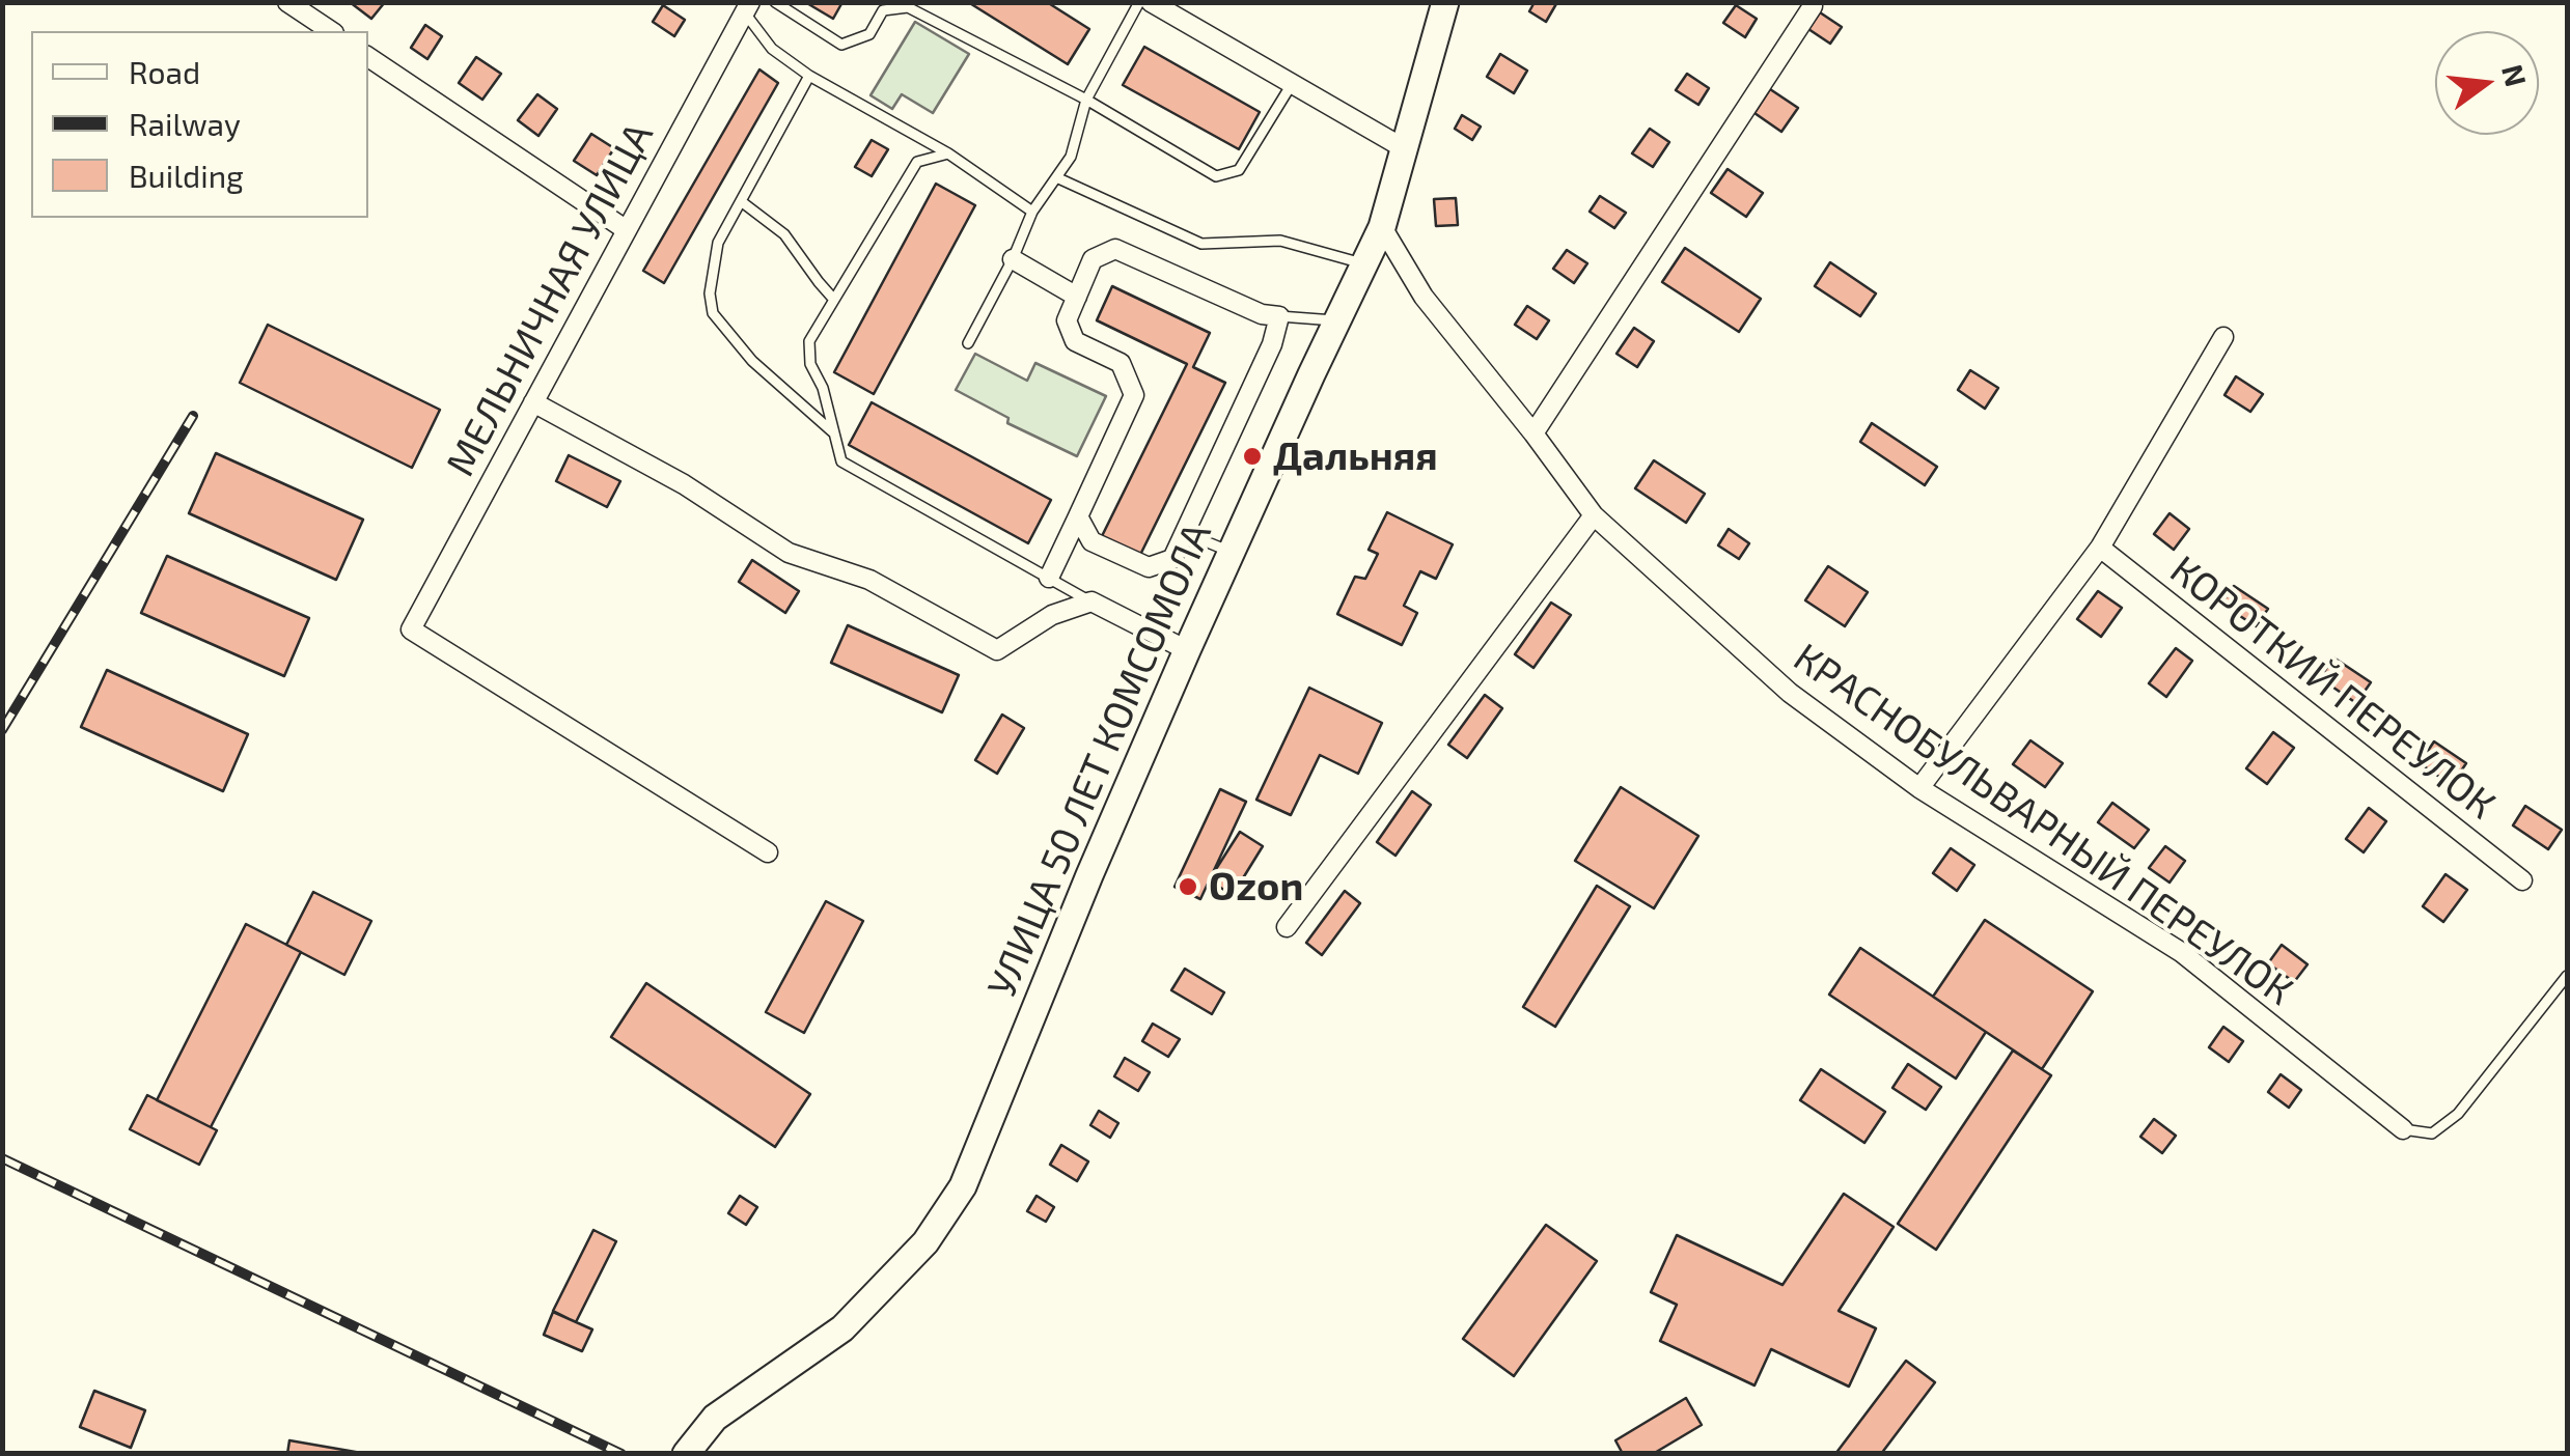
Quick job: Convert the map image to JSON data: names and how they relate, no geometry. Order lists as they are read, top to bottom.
{
  "streets": {
    "street": [
      "МЕЛЬНИЧНАЯ УЛИЦА",
      "КОРОТКИЙ ПЕРЕУЛОК",
      "УЛИЦА 50 ЛЕТ КОМСОМОЛА",
      "КРАСНОБУЛЬВАРНЫЙ ПЕРЕУЛОК"
    ]
  },
  "crossings": [
    ["УЛИЦА 50 ЛЕТ КОМСОМОЛА", "КРАСНОБУЛЬВАРНЫЙ ПЕРЕУЛОК"]
  ],
  "places": ["Дальняя", "Ozon"],
  "legend": ["Road", "Railway", "Building"],
  "north": "right"
}
